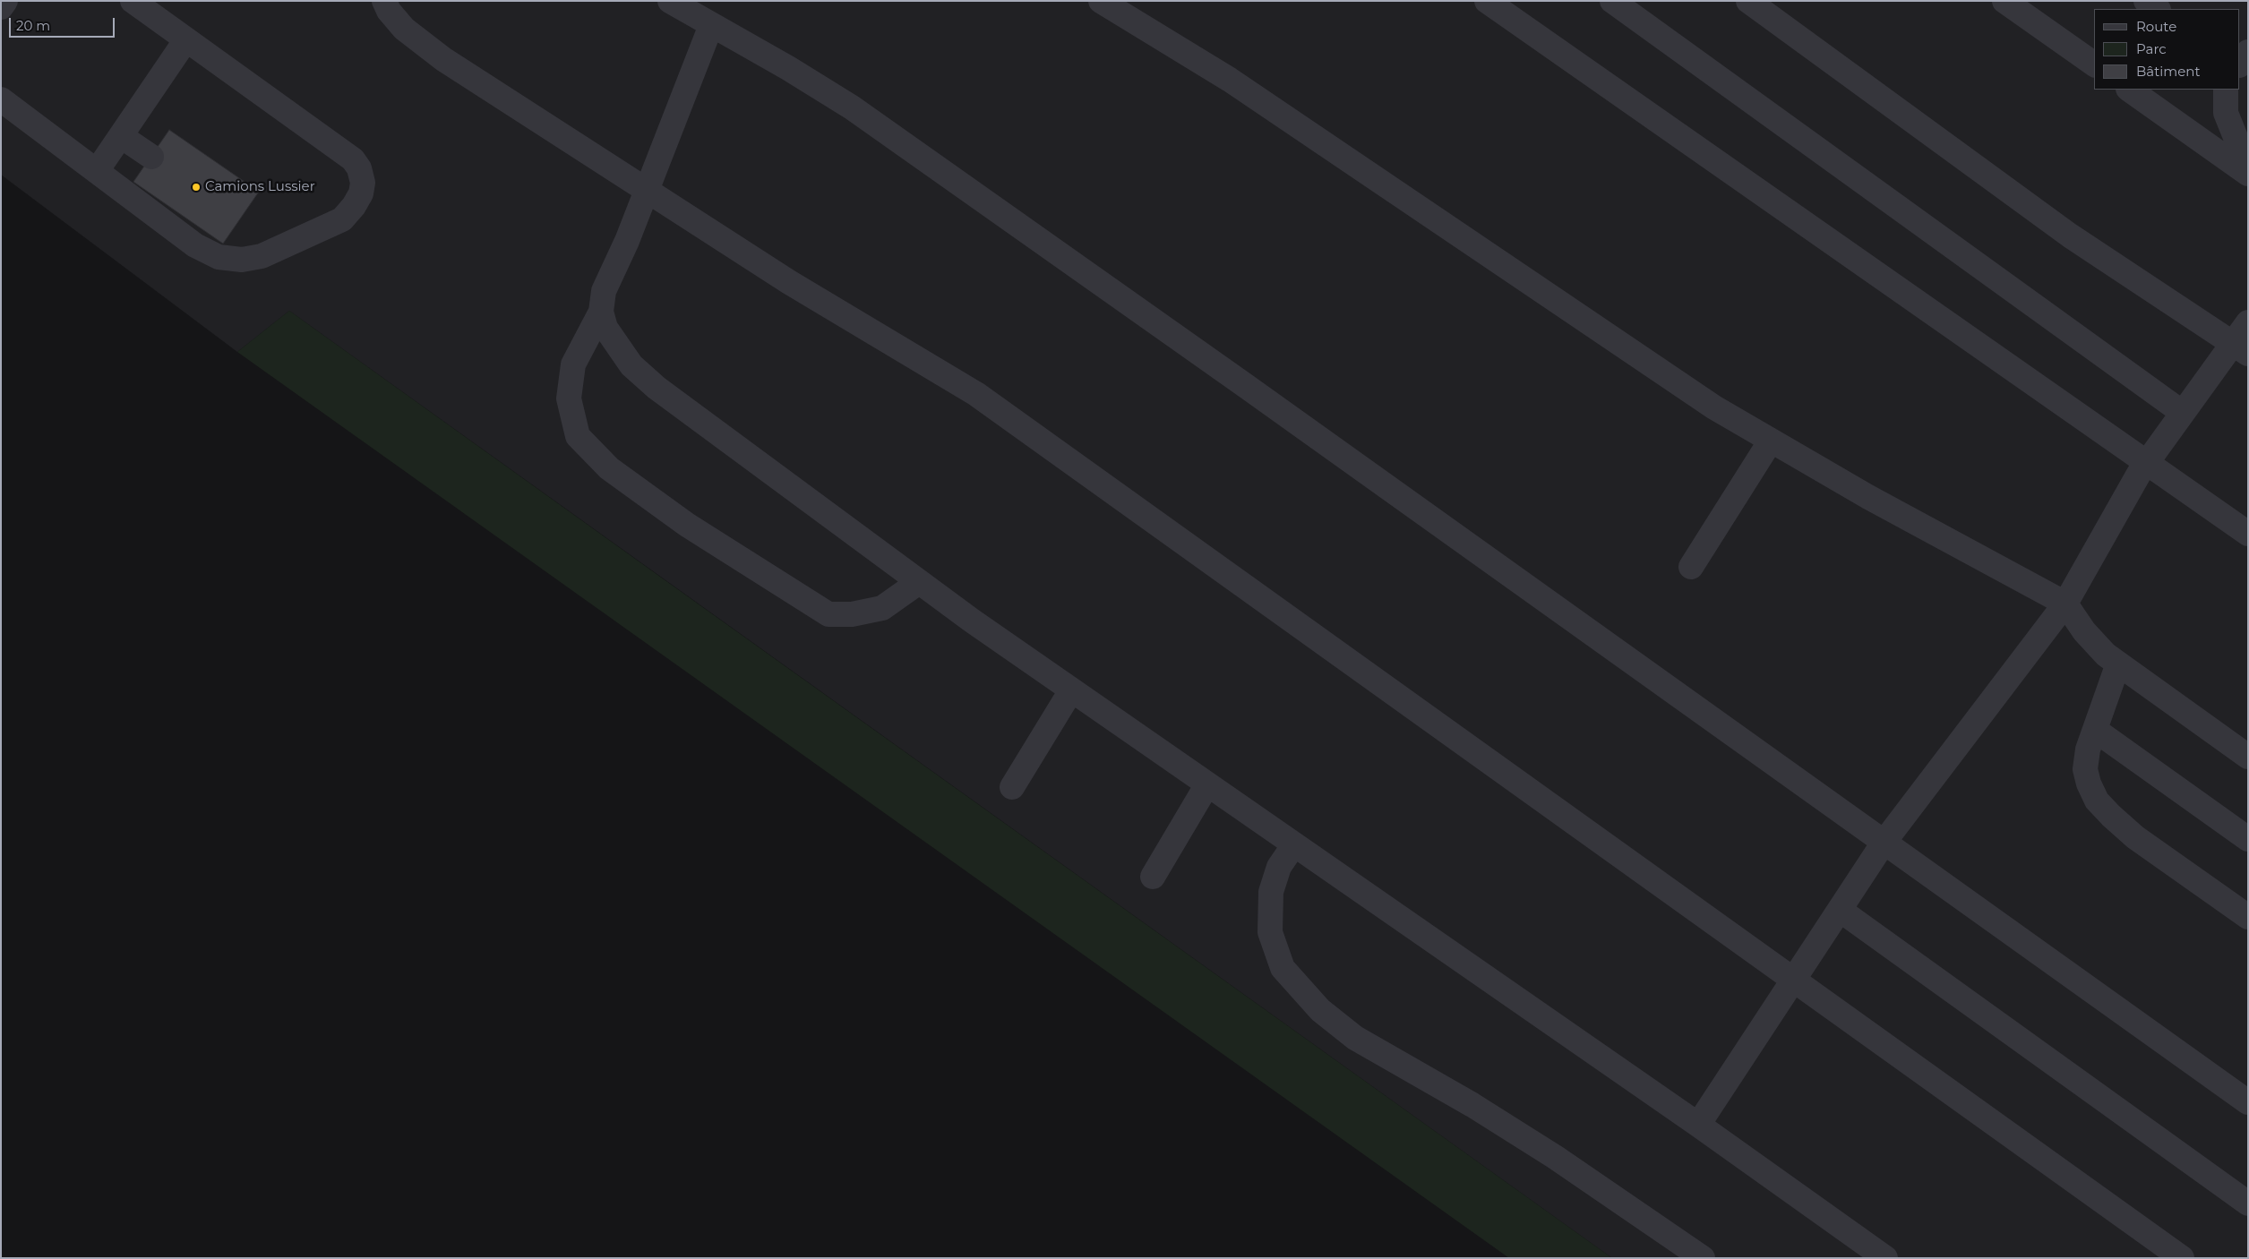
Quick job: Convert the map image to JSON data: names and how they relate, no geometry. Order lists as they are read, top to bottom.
{
  "places": ["Camions Lussier"],
  "legend": ["Route", "Parc", "Bâtiment"],
  "scale_bar": "20 m"
}
